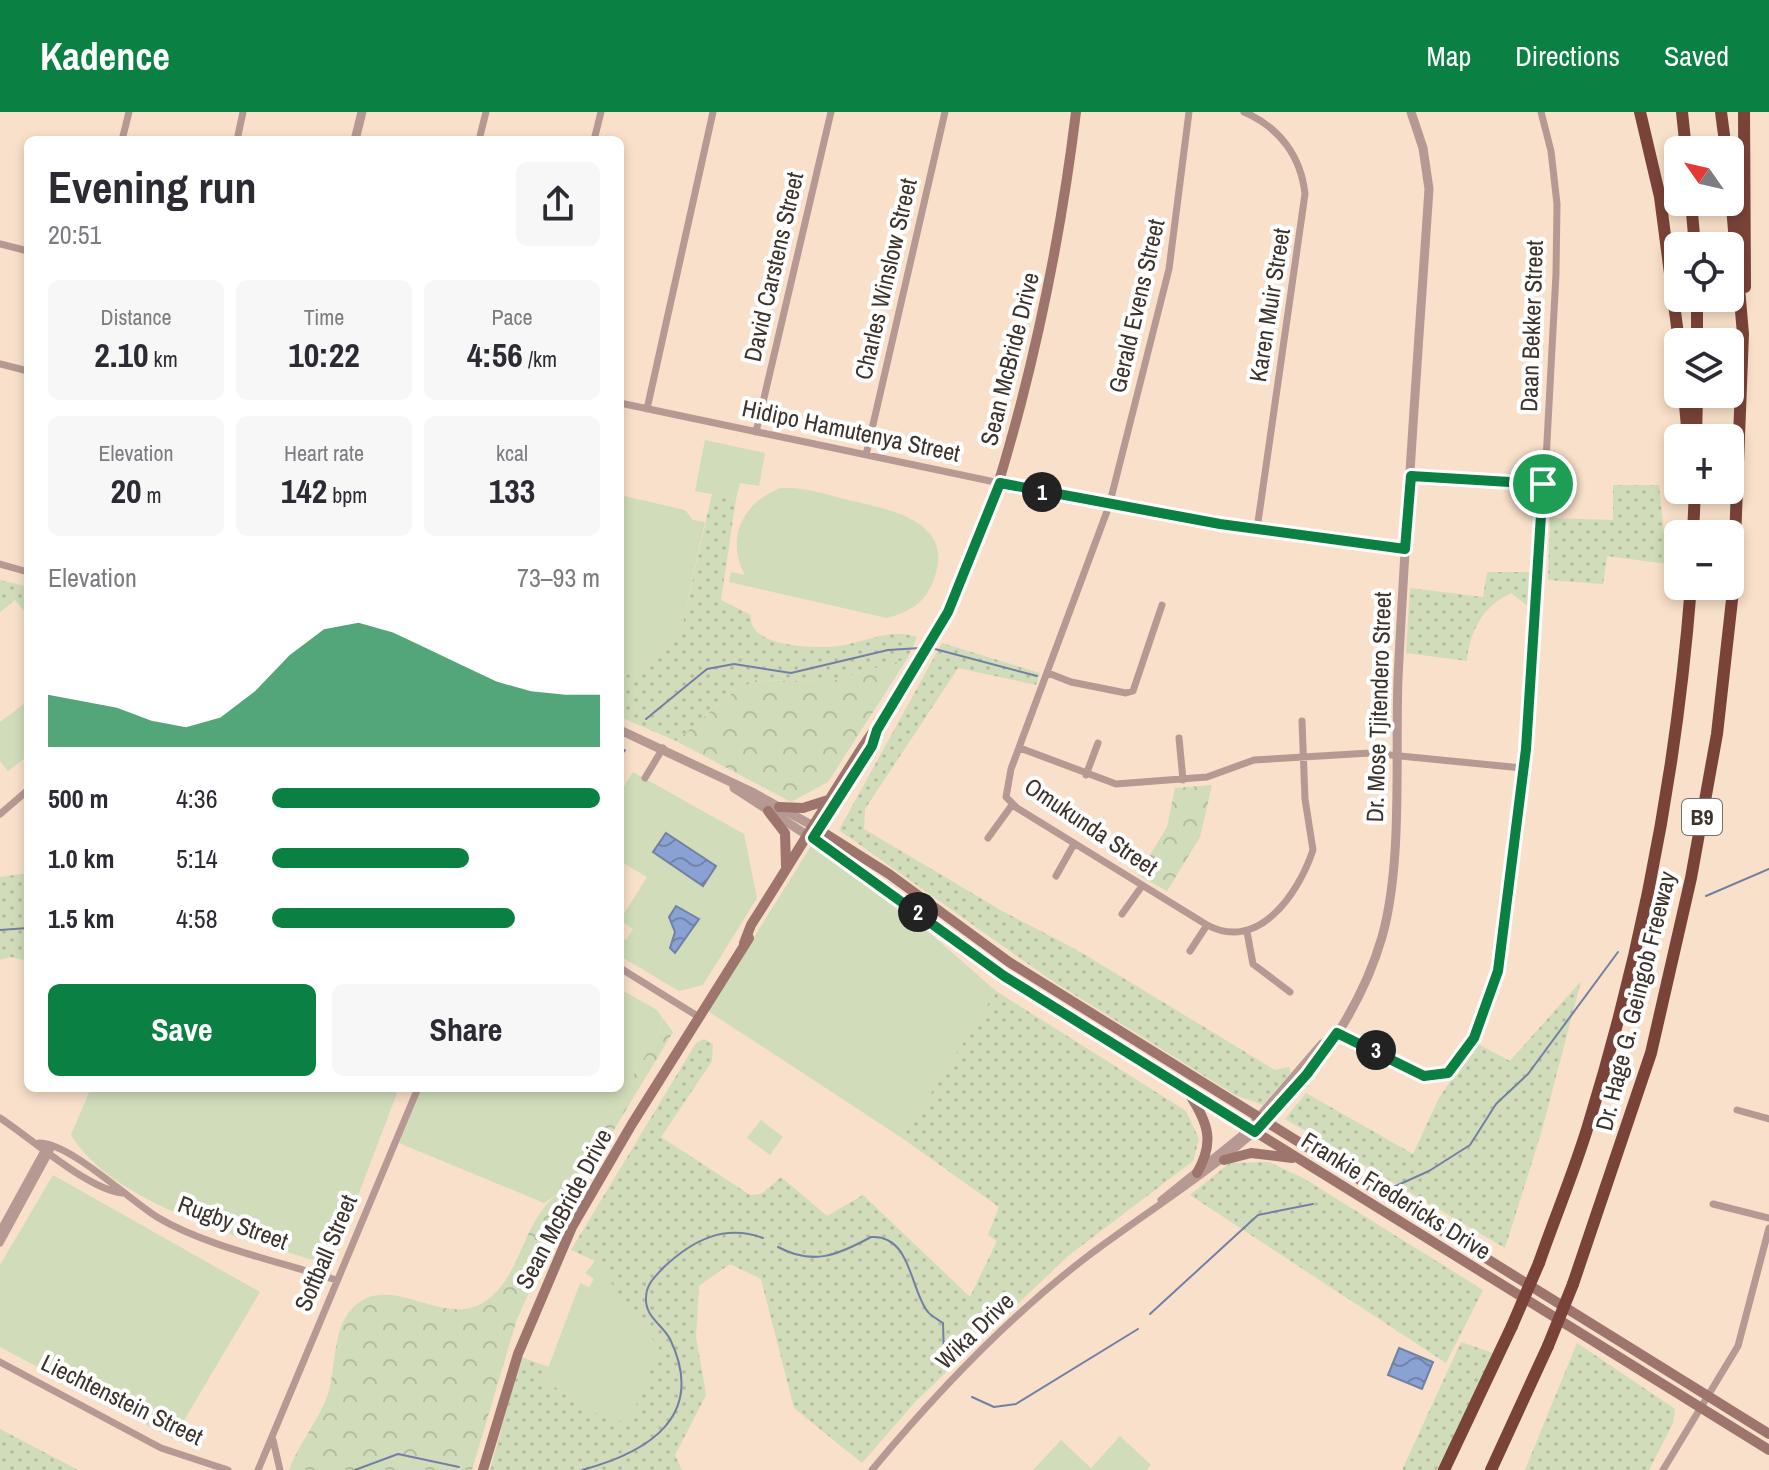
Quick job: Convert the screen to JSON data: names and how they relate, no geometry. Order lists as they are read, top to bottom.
{
  "streets": {
    "highway": ["B9", "Dr. Hage G. Geingob Freeway"],
    "main road": ["Sean McBride Drive", "Frankie Fredericks Drive"],
    "street": [
      "David Carstens Street",
      "Charles Winslow Street",
      "Karen Muir Street",
      "Gerald Evens Street",
      "Daan Bekker Street",
      "Hidipo Hamutenya Street",
      "Dr. Mose Tjitendero Street",
      "Omukunda Street",
      "Rugby Street",
      "Softball Street",
      "Wika Drive",
      "Liechtenstein Street"
    ]
  },
  "crossings": [
    ["David Carstens Street", "Hidipo Hamutenya Street"],
    ["Charles Winslow Street", "Hidipo Hamutenya Street"],
    ["Karen Muir Street", "Hidipo Hamutenya Street"],
    ["Gerald Evens Street", "Hidipo Hamutenya Street"],
    ["Gerald Evens Street", "Omukunda Street"],
    ["Daan Bekker Street", "Dr. Mose Tjitendero Street"],
    ["Sean McBride Drive", "Hidipo Hamutenya Street"],
    ["Sean McBride Drive", "Frankie Fredericks Drive"],
    ["Hidipo Hamutenya Street", "Dr. Mose Tjitendero Street"],
    ["Hidipo Hamutenya Street", "Omukunda Street"],
    ["Dr. Mose Tjitendero Street", "Frankie Fredericks Drive"],
    ["Dr. Mose Tjitendero Street", "Wika Drive"],
    ["Frankie Fredericks Drive", "Wika Drive"],
    ["Rugby Street", "Softball Street"]
  ],
  "north": "top left",
  "page": {
    "header": "Kadence",
    "nav": ["Map", "Directions", "Saved"],
    "map_buttons": ["+", "−"],
    "heading": ["Evening run", "20:51"],
    "stats": [
      ["Distance", "2.10 km"],
      ["Time", "10:22"],
      ["Pace", "4:56 /km"],
      ["Elevation", "20 m"],
      ["Heart rate", "142 bpm"],
      ["kcal", "133"]
    ],
    "pins": ["1", "2", "3"],
    "chart": ["Elevation", "73–93 m"],
    "list": [
      {
        "name": "500 m",
        "note": "4:36"
      },
      {
        "name": "1.0 km",
        "note": "5:14"
      },
      {
        "name": "1.5 km",
        "note": "4:58"
      }
    ],
    "buttons": ["Save", "Share"]
  }
}
